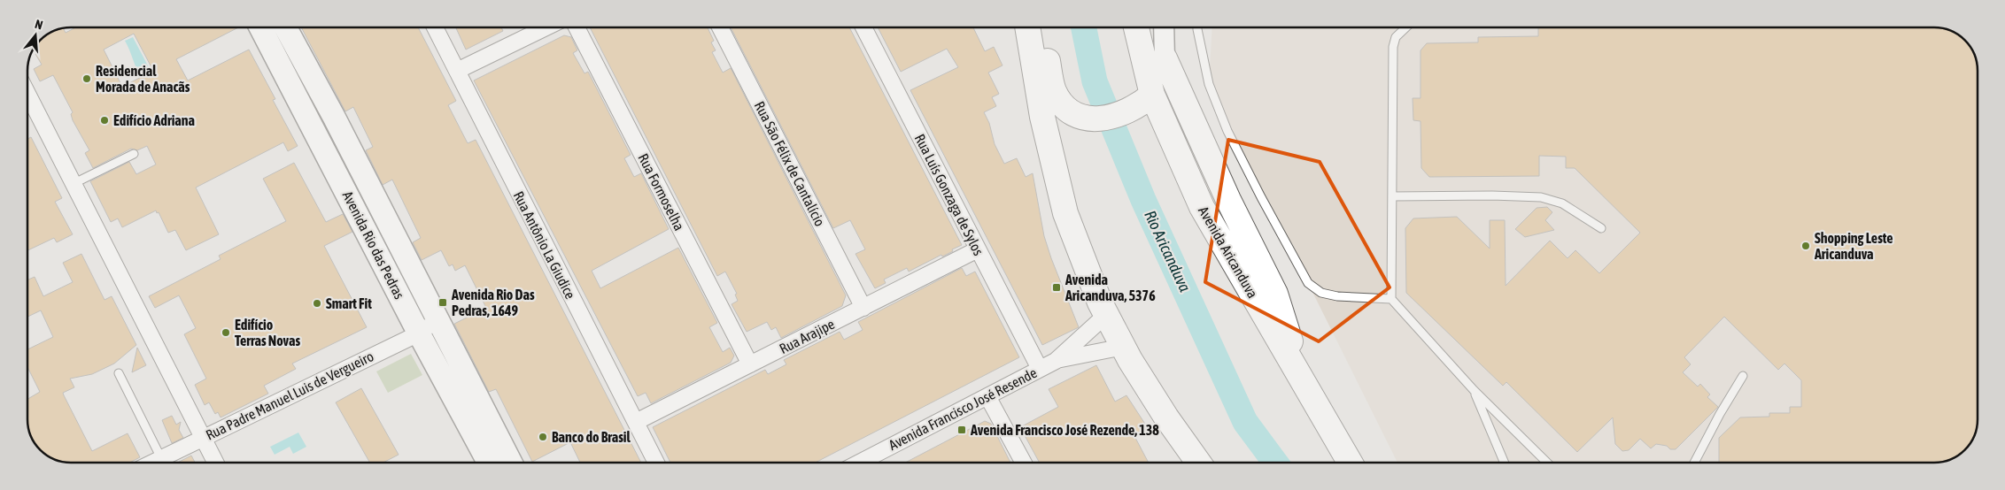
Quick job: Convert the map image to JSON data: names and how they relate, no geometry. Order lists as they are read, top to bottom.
{
  "streets": {
    "highway": ["Avenida Aricanduva"],
    "main road": ["Avenida Rio das Pedras"],
    "street": [
      "Rua São Félix de Cantalício",
      "Rua Formoselha",
      "Rua Luís Gonzaga de Sylos",
      "Rua Antônio La Giudice",
      "Rua Arajipe",
      "Rua Padre Manuel Luis de Vergueiro",
      "Avenida Francisco José Resende"
    ]
  },
  "crossings": [
    ["Rua São Félix de Cantalício", "Rua Arajipe"],
    ["Rua Formoselha", "Rua Arajipe"],
    ["Rua Luís Gonzaga de Sylos", "Rua Arajipe"],
    ["Rua Luís Gonzaga de Sylos", "Avenida Francisco José Resende"],
    ["Avenida Rio das Pedras", "Rua Padre Manuel Luis de Vergueiro"],
    ["Rua Antônio La Giudice", "Rua Arajipe"]
  ],
  "water": ["Rio Aricanduva"],
  "places": {
    "other": [
      "Residencial Morada de Anacãs",
      "Edifício Adriana",
      "Shopping Leste Aricanduva",
      "Smart Fit",
      "Edifício Terras Novas",
      "Banco do Brasil"
    ],
    "transit": ["Avenida Aricanduva, 5376", "Avenida Rio Das Pedras, 1649", "Avenida Francisco José Rezende, 138"]
  },
  "north": "top"
}
